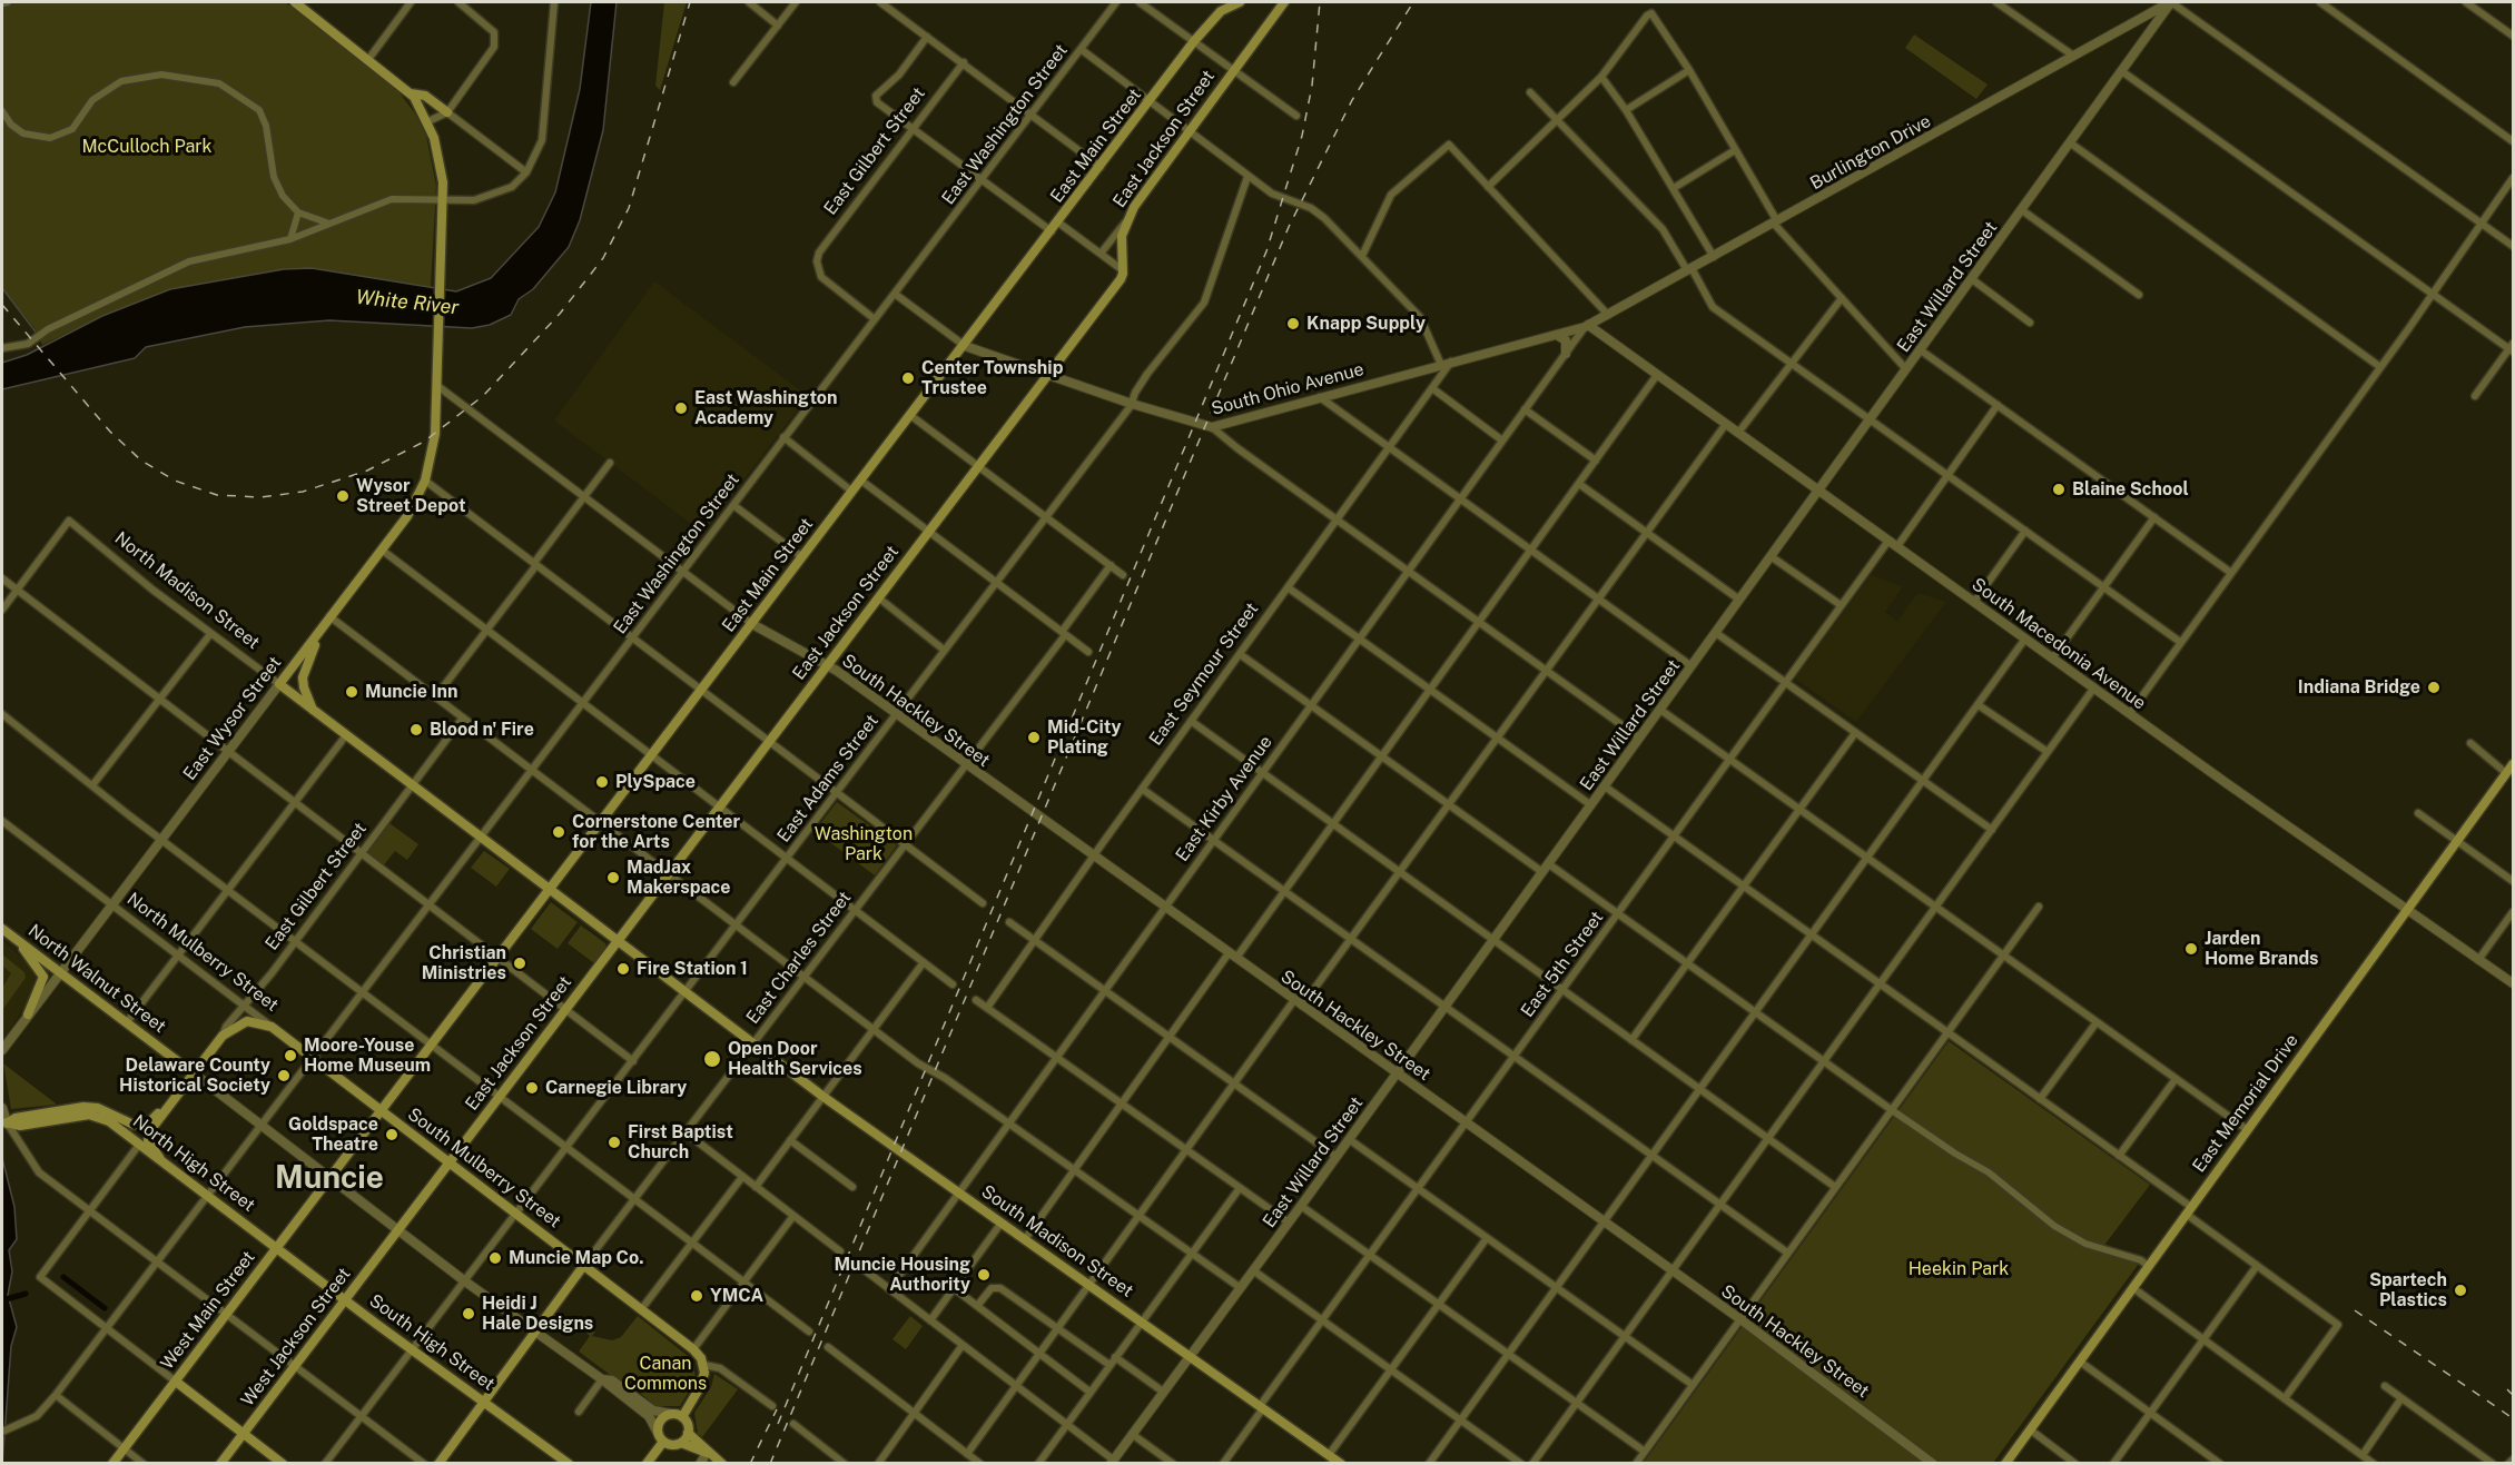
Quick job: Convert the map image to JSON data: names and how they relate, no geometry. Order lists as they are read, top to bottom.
{
  "streets": {
    "main road": [
      "East Jackson Street",
      "East Main Street",
      "East Gilbert Street",
      "North Madison Street",
      "East Wysor Street",
      "North Mulberry Street",
      "East Charles Street",
      "North Walnut Street",
      "East Memorial Drive",
      "North High Street",
      "South Mulberry Street",
      "South Madison Street",
      "West Main Street",
      "West Jackson Street",
      "South High Street"
    ],
    "street": [
      "East Washington Street",
      "Burlington Drive",
      "East Willard Street",
      "South Ohio Avenue",
      "South Macedonia Avenue",
      "East Seymour Street",
      "South Hackley Street",
      "East Adams Street",
      "East Kirby Avenue",
      "East 5th Street"
    ]
  },
  "crossings": [
    ["East Washington Street", "East Gilbert Street"],
    ["East Washington Street", "North Madison Street"],
    ["East Washington Street", "North Mulberry Street"],
    ["East Washington Street", "North Walnut Street"],
    ["East Washington Street", "North High Street"],
    ["East Jackson Street", "South Ohio Avenue"],
    ["East Jackson Street", "South Hackley Street"],
    ["East Jackson Street", "North Walnut Street"],
    ["East Jackson Street", "South Mulberry Street"],
    ["East Jackson Street", "South Madison Street"],
    ["East Jackson Street", "West Jackson Street"],
    ["East Main Street", "South Ohio Avenue"],
    ["East Main Street", "North Madison Street"],
    ["East Main Street", "South Hackley Street"],
    ["East Main Street", "North Mulberry Street"],
    ["East Main Street", "North Walnut Street"],
    ["East Main Street", "South Mulberry Street"],
    ["East Main Street", "South Madison Street"],
    ["East Main Street", "West Main Street"],
    ["East Gilbert Street", "North Madison Street"],
    ["East Gilbert Street", "North Mulberry Street"],
    ["East Gilbert Street", "North Walnut Street"],
    ["East Gilbert Street", "North High Street"],
    ["Burlington Drive", "East Willard Street"],
    ["Burlington Drive", "South Ohio Avenue"],
    ["Burlington Drive", "South Macedonia Avenue"],
    ["Burlington Drive", "East Kirby Avenue"],
    ["East Willard Street", "South Macedonia Avenue"],
    ["East Willard Street", "South Hackley Street"],
    ["East Willard Street", "South Madison Street"],
    ["South Ohio Avenue", "South Macedonia Avenue"],
    ["South Ohio Avenue", "East Seymour Street"],
    ["South Ohio Avenue", "East Adams Street"],
    ["South Ohio Avenue", "East Kirby Avenue"],
    ["North Madison Street", "East Wysor Street"],
    ["North Madison Street", "South Madison Street"],
    ["South Macedonia Avenue", "East Kirby Avenue"],
    ["South Macedonia Avenue", "East 5th Street"],
    ["South Macedonia Avenue", "East Memorial Drive"],
    ["East Seymour Street", "South Hackley Street"],
    ["South Hackley Street", "East Adams Street"],
    ["South Hackley Street", "East Kirby Avenue"],
    ["South Hackley Street", "East Charles Street"],
    ["South Hackley Street", "East 5th Street"],
    ["East Wysor Street", "North Mulberry Street"],
    ["East Wysor Street", "North Walnut Street"],
    ["East Adams Street", "North Walnut Street"],
    ["East Adams Street", "South Mulberry Street"],
    ["East Adams Street", "South Madison Street"],
    ["East Adams Street", "South High Street"],
    ["East Kirby Avenue", "South Madison Street"],
    ["North Mulberry Street", "South Mulberry Street"],
    ["East Charles Street", "North Walnut Street"],
    ["East Charles Street", "South Mulberry Street"],
    ["East Charles Street", "South Madison Street"],
    ["East Charles Street", "South High Street"],
    ["East 5th Street", "South Madison Street"],
    ["North Walnut Street", "West Main Street"],
    ["North Walnut Street", "West Jackson Street"],
    ["North High Street", "West Main Street"],
    ["North High Street", "South High Street"],
    ["West Main Street", "South High Street"],
    ["West Jackson Street", "South High Street"]
  ],
  "districts": ["Muncie"],
  "water": ["White River"],
  "parks": [
    "McCulloch Park",
    "Washington Park",
    "Heekin Park",
    "Canan Commons"
  ],
  "places": [
    "Knapp Supply",
    "Center Township Trustee",
    "East Washington Academy",
    "Blaine School",
    "Wysor Street Depot",
    "Indiana Bridge",
    "Muncie Inn",
    "Blood n' Fire",
    "Mid-City Plating",
    "PlySpace",
    "Cornerstone Center for the Arts",
    "MadJax Makerspace",
    "Jarden Home Brands",
    "Christian Ministries",
    "Fire Station 1",
    "Moore-Youse Home Museum",
    "Open Door Health Services",
    "Delaware County Historical Society",
    "Carnegie Library",
    "Goldspace Theatre",
    "First Baptist Church",
    "Muncie Map Co.",
    "Muncie Housing Authority",
    "Spartech Plastics",
    "YMCA",
    "Heidi J Hale Designs"
  ]
}
